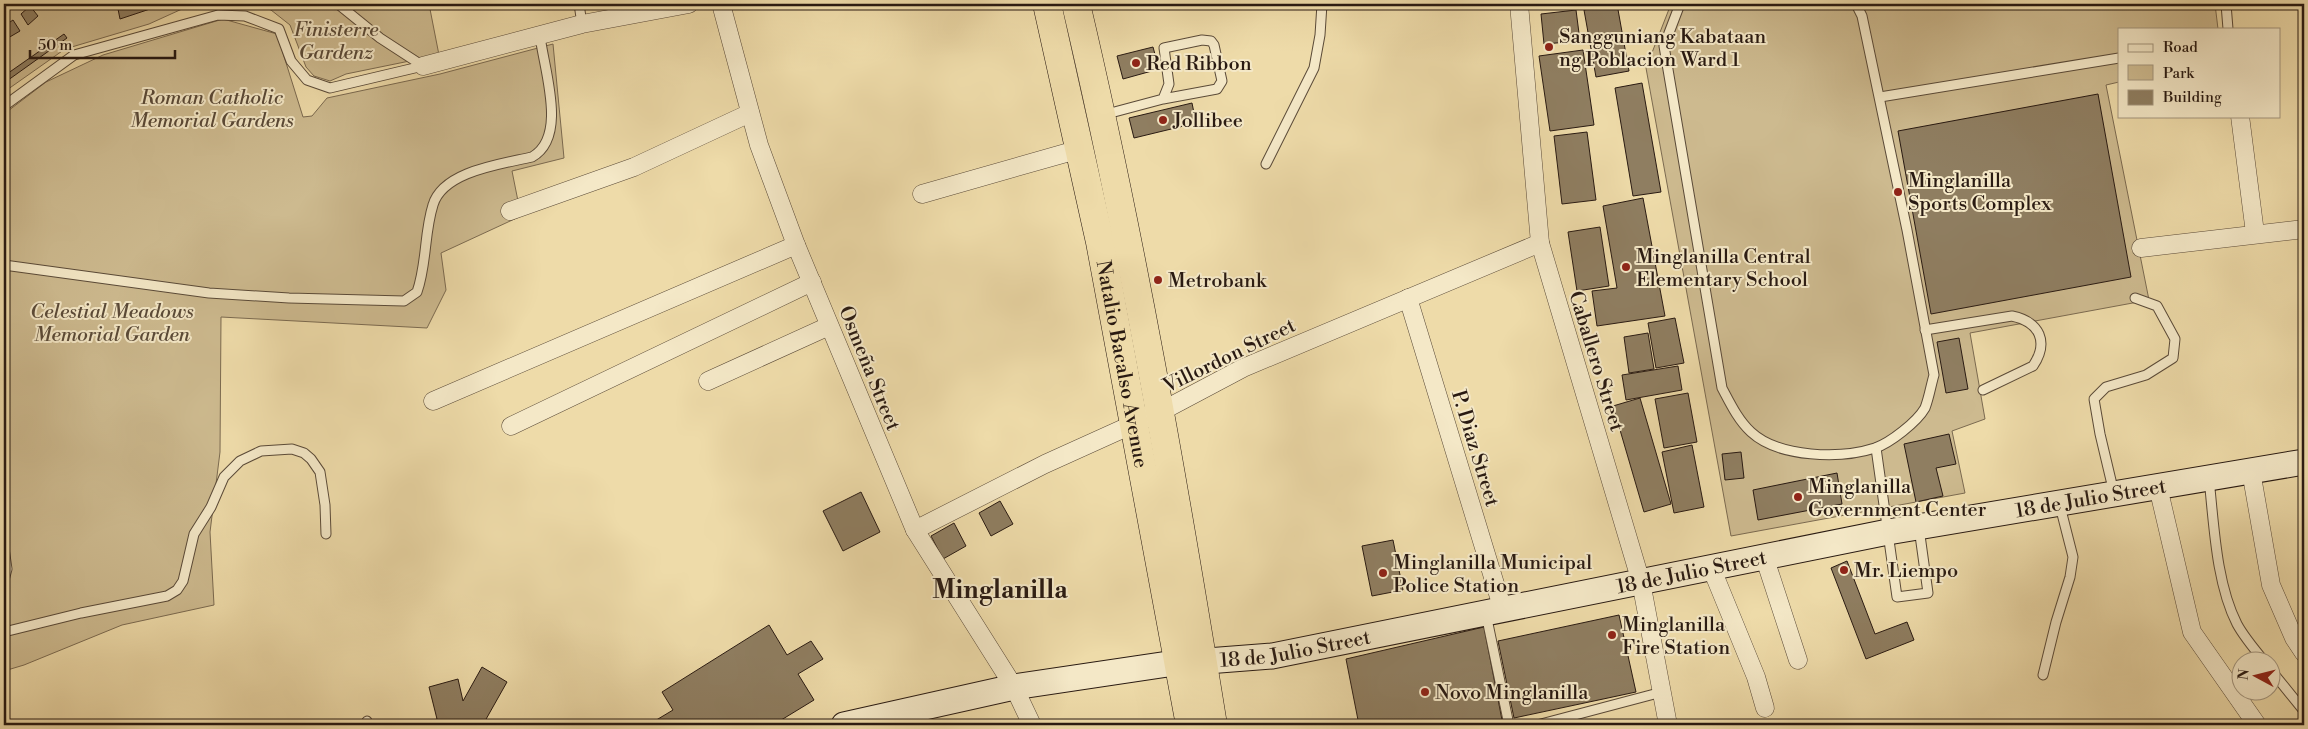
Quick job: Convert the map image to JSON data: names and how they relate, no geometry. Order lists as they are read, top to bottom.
{
  "streets": {
    "highway": ["Natalio Bacalso Avenue"],
    "street": [
      "Villordon Street",
      "Caballero Street",
      "Osmeña Street",
      "P. Diaz Street",
      "18 de Julio Street"
    ]
  },
  "crossings": [
    ["Villordon Street", "Caballero Street"],
    ["Villordon Street", "Natalio Bacalso Avenue"],
    ["Villordon Street", "Osmeña Street"],
    ["Villordon Street", "P. Diaz Street"],
    ["Caballero Street", "18 de Julio Street"],
    ["Natalio Bacalso Avenue", "18 de Julio Street"],
    ["Osmeña Street", "18 de Julio Street"],
    ["P. Diaz Street", "18 de Julio Street"]
  ],
  "districts": ["Minglanilla"],
  "parks": ["Finisterre Gardenz", "Roman Catholic Memorial Gardens", "Celestial Meadows Memorial Garden"],
  "places": [
    "Sangguniang Kabataan ng Poblacion Ward 1",
    "Red Ribbon",
    "Jollibee",
    "Minglanilla Sports Complex",
    "Minglanilla Central Elementary School",
    "Metrobank",
    "Minglanilla Government Center",
    "Mr. Liempo",
    "Minglanilla Municipal Police Station",
    "Minglanilla Fire Station",
    "Novo Minglanilla"
  ],
  "legend": ["Road", "Park", "Building"],
  "scale_bar": "50 m",
  "north": "left"
}
